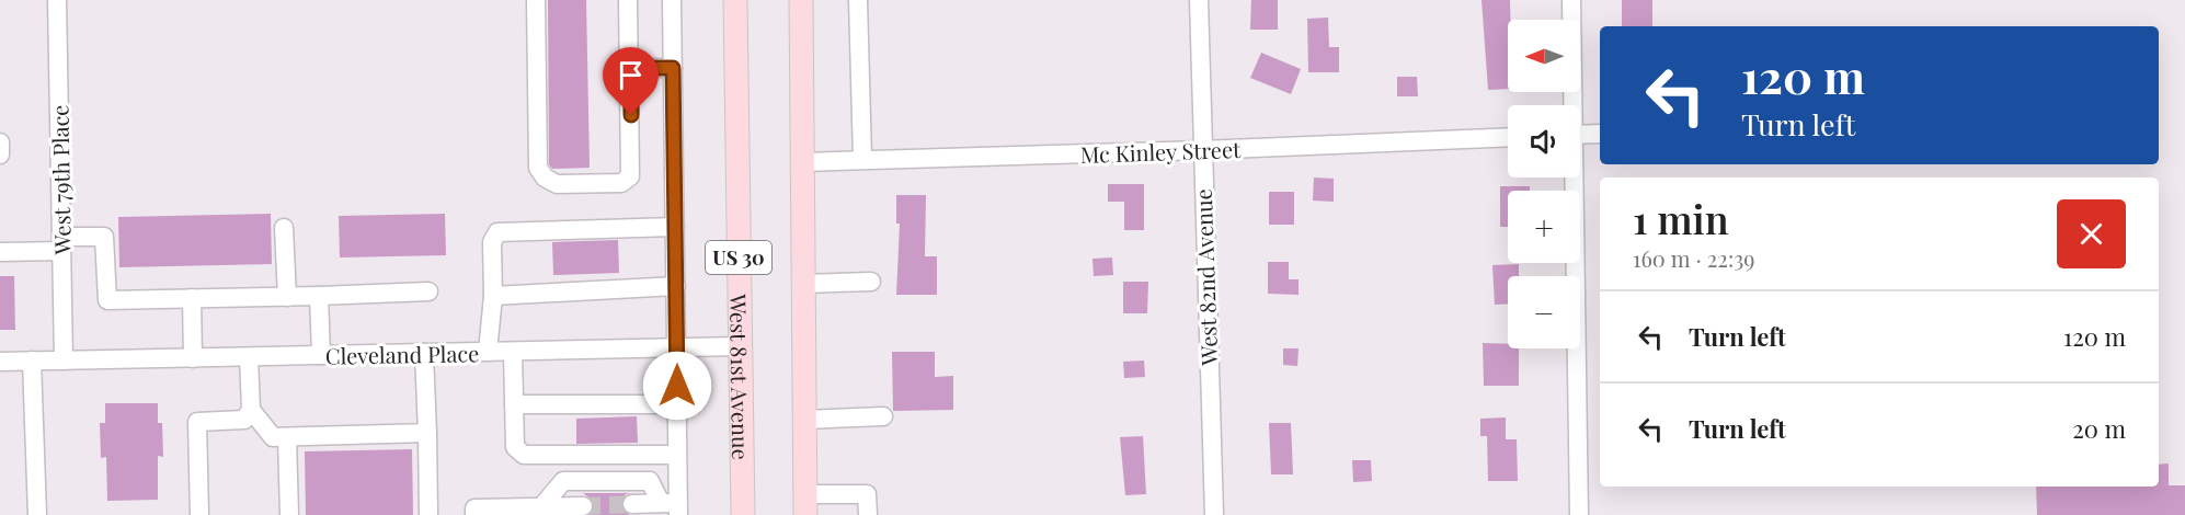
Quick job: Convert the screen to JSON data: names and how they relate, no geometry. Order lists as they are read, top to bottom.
{
  "streets": {
    "main road": ["US 30", "West 81st Avenue"],
    "street": [
      "Mc Kinley Street",
      "West 79th Place",
      "West 82nd Avenue",
      "Cleveland Place"
    ]
  },
  "crossings": [
    ["Mc Kinley Street", "US 30"],
    ["Mc Kinley Street", "West 82nd Avenue"],
    ["West 79th Place", "Cleveland Place"],
    ["Cleveland Place", "West 81st Avenue"]
  ],
  "north": "left",
  "page": {
    "map_buttons": ["+", "−"],
    "turn": ["120 m", "Turn left"],
    "heading": ["1 min", "160 m · 22:39"],
    "list": [
      {
        "name": "Turn left",
        "value": "120 m"
      },
      {
        "name": "Turn left",
        "value": "20 m"
      }
    ]
  }
}
